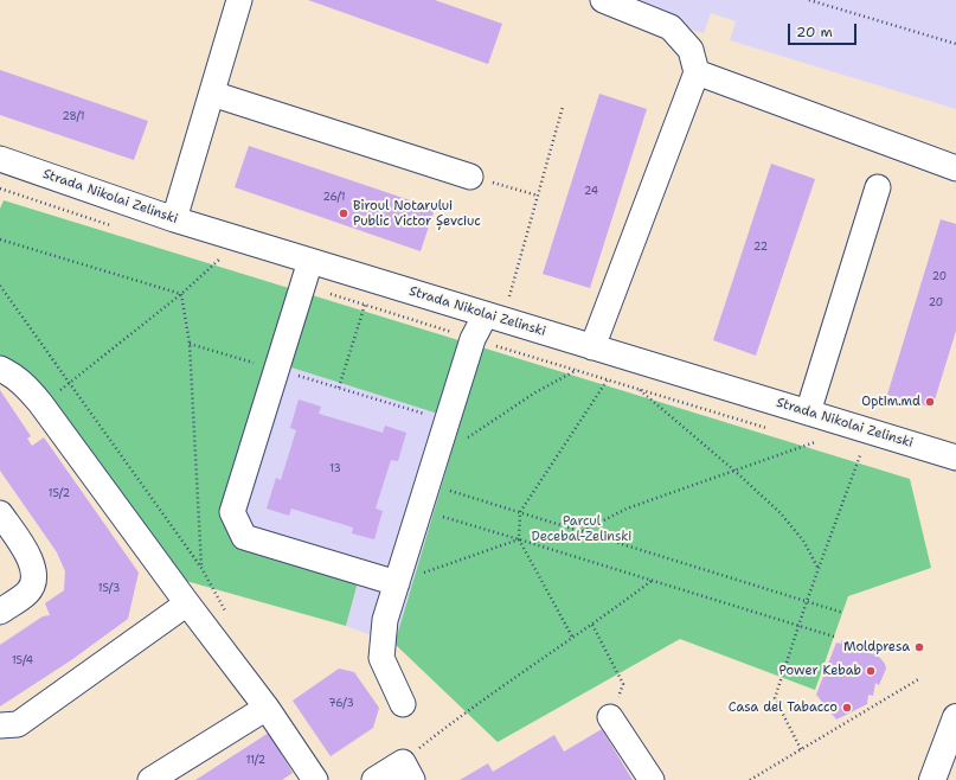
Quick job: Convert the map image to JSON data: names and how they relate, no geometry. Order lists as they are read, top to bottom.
{
  "streets": {
    "street": ["Strada Nikolai Zelinski"]
  },
  "parks": ["Parcul Decebal-Zelinski"],
  "places": [
    "Biroul Notarului Public Victor Șevciuc",
    "Optim.md",
    "Moldpresa",
    "Power Kebab",
    "Casa del Tabacco"
  ],
  "house_numbers": [
    "28/1",
    "24",
    "26/1",
    "22",
    "20",
    "20",
    "13",
    "15/2",
    "15/3",
    "15/4",
    "76/3",
    "11/2"
  ],
  "scale_bar": "20 m"
}
